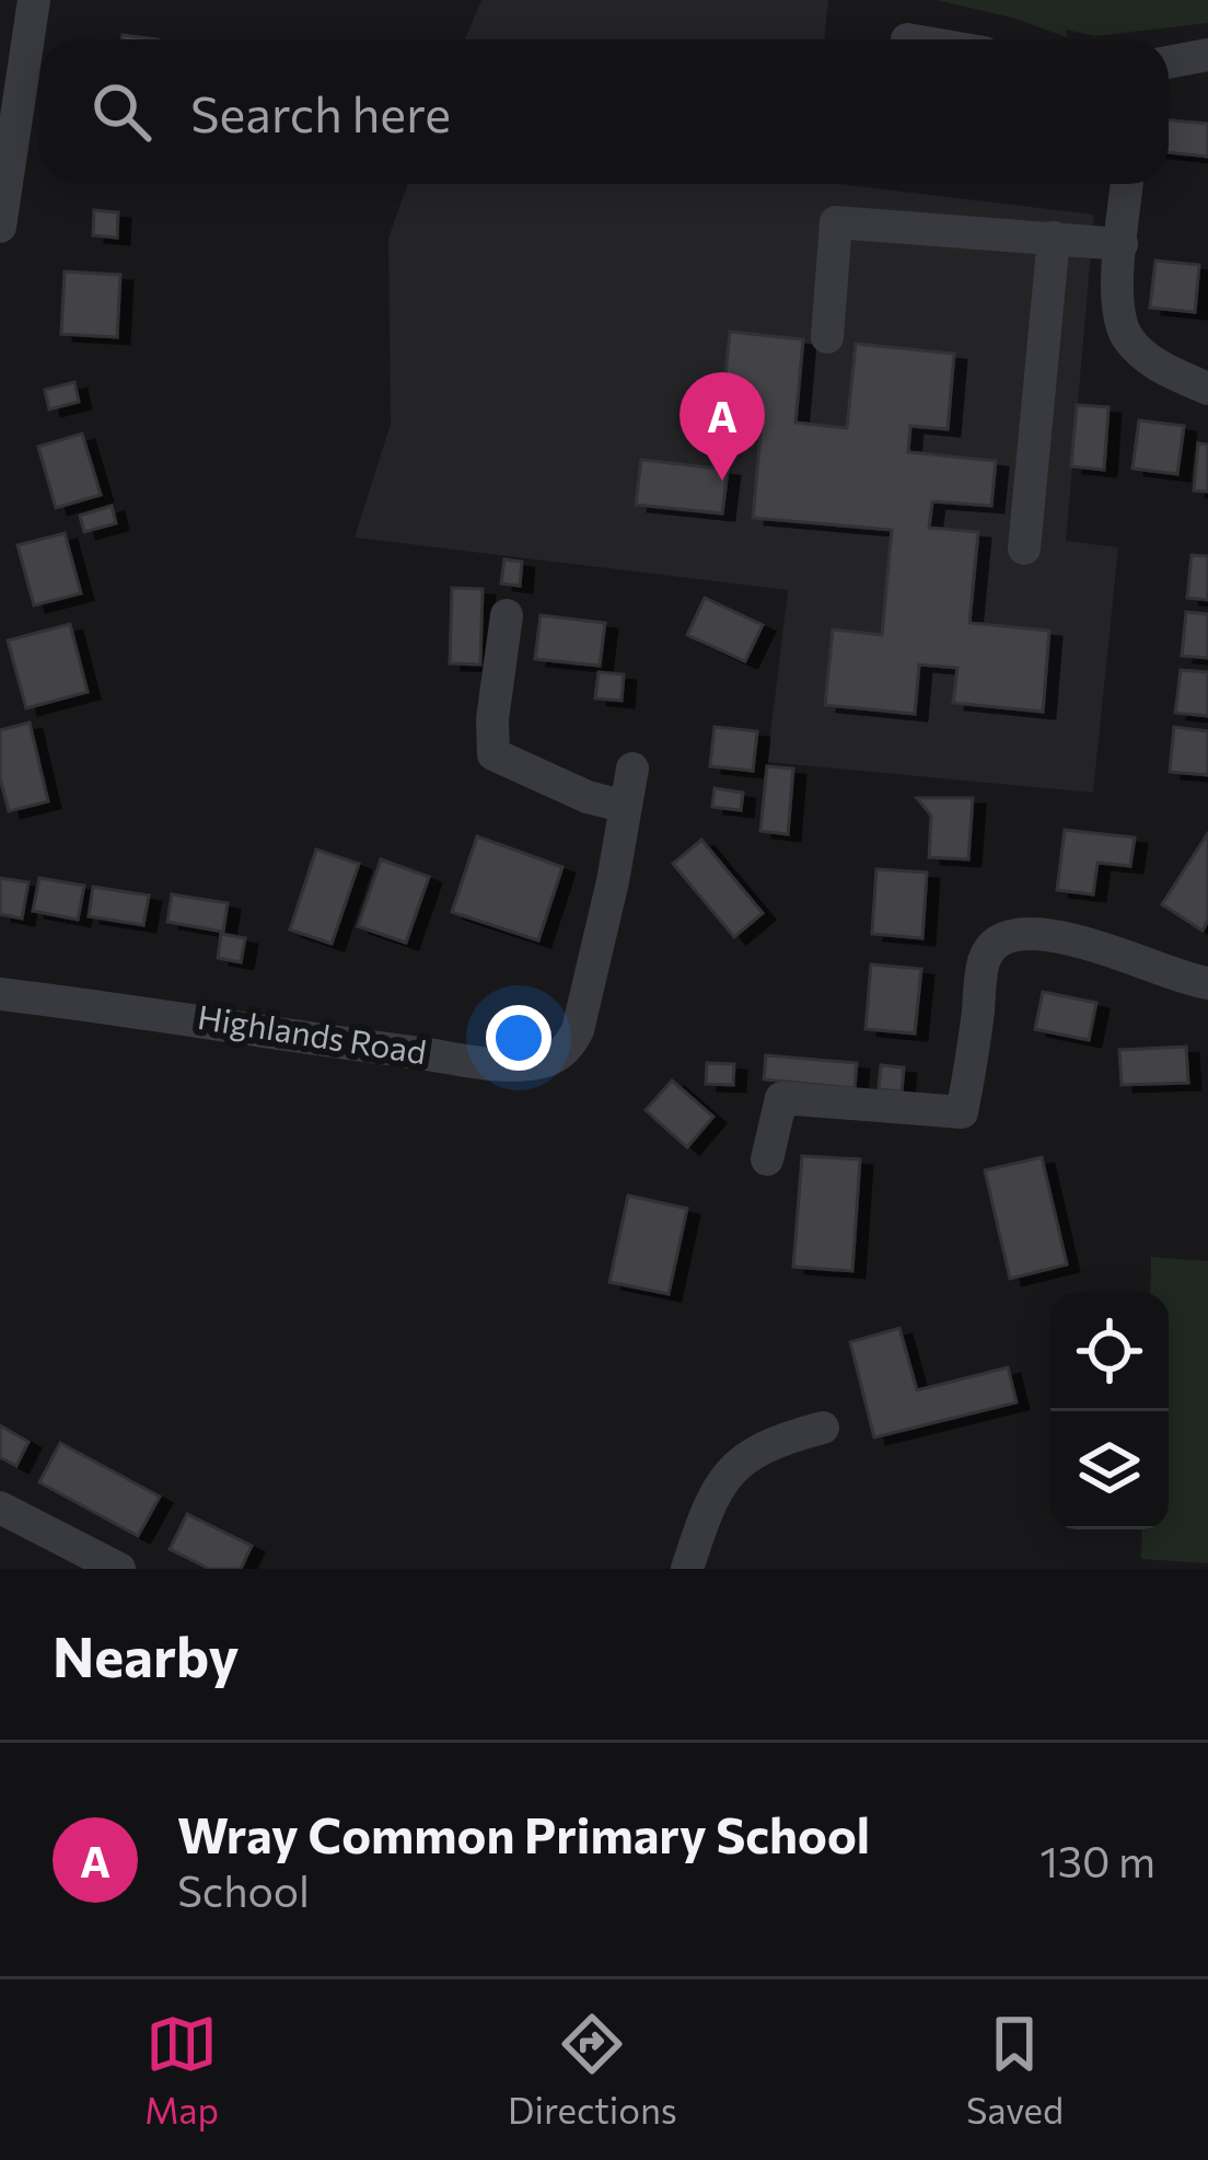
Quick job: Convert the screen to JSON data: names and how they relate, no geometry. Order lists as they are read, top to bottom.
{
  "streets": {
    "street": ["Highlands Road"]
  },
  "page": {
    "search": "Search here",
    "pins": "A",
    "heading": "Nearby",
    "list": [
      {
        "mark": "A",
        "name": "Wray Common Primary School",
        "note": "School",
        "value": "130 m"
      }
    ],
    "nav": ["Map", "Directions", "Saved"]
  }
}
